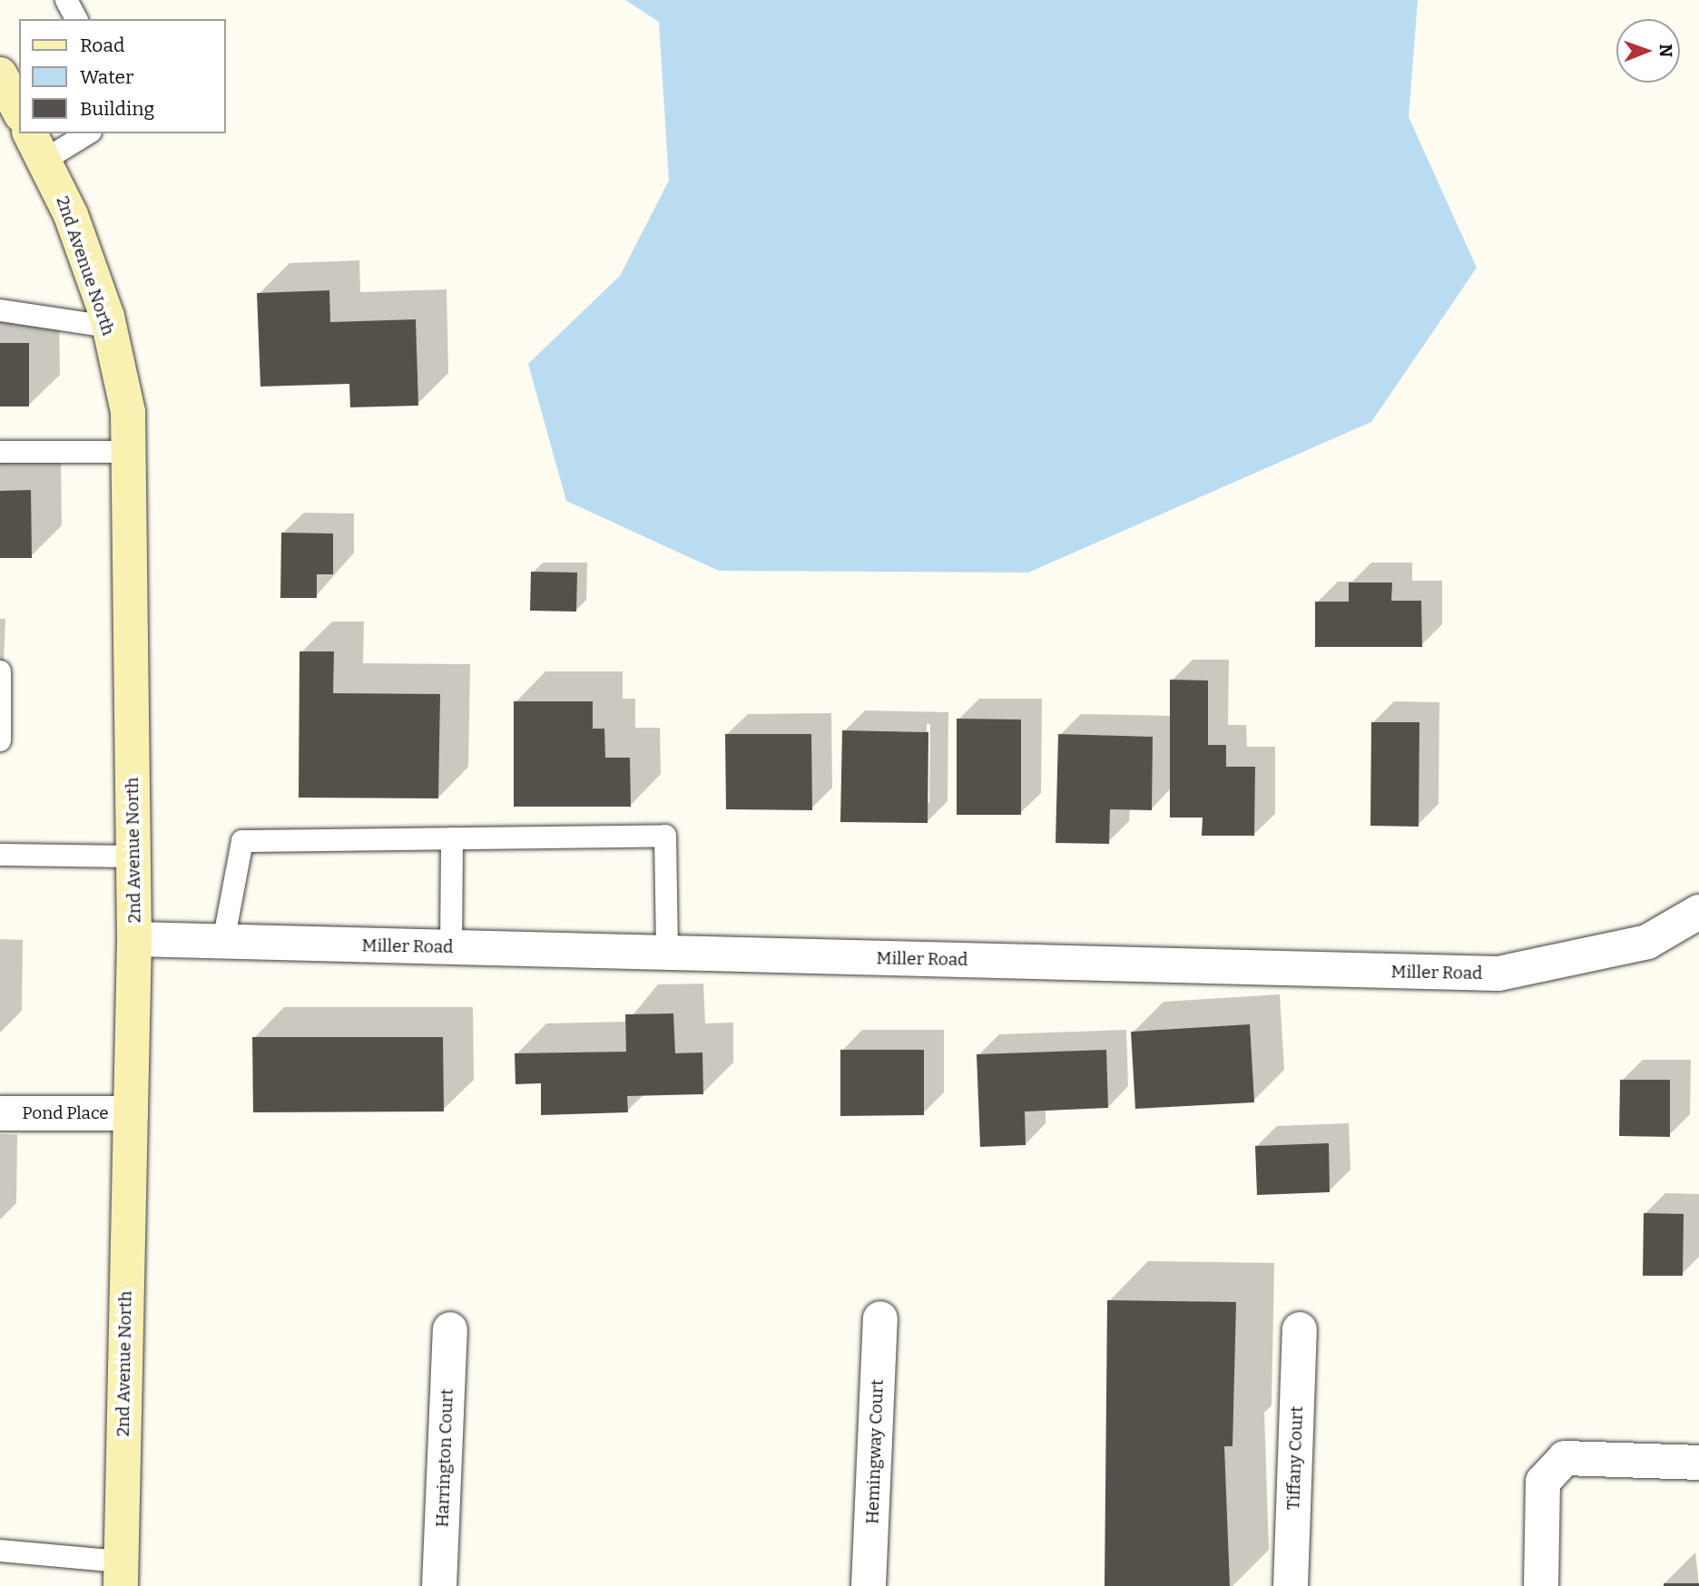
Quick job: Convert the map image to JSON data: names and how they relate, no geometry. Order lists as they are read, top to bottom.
{
  "streets": {
    "street": [
      "2nd Avenue North",
      "Miller Road",
      "Pond Place",
      "Hemingway Court",
      "Harrington Court",
      "Tiffany Court"
    ]
  },
  "crossings": [
    ["2nd Avenue North", "Miller Road"],
    ["2nd Avenue North", "Pond Place"]
  ],
  "legend": ["Road", "Water", "Building"],
  "north": "right"
}
